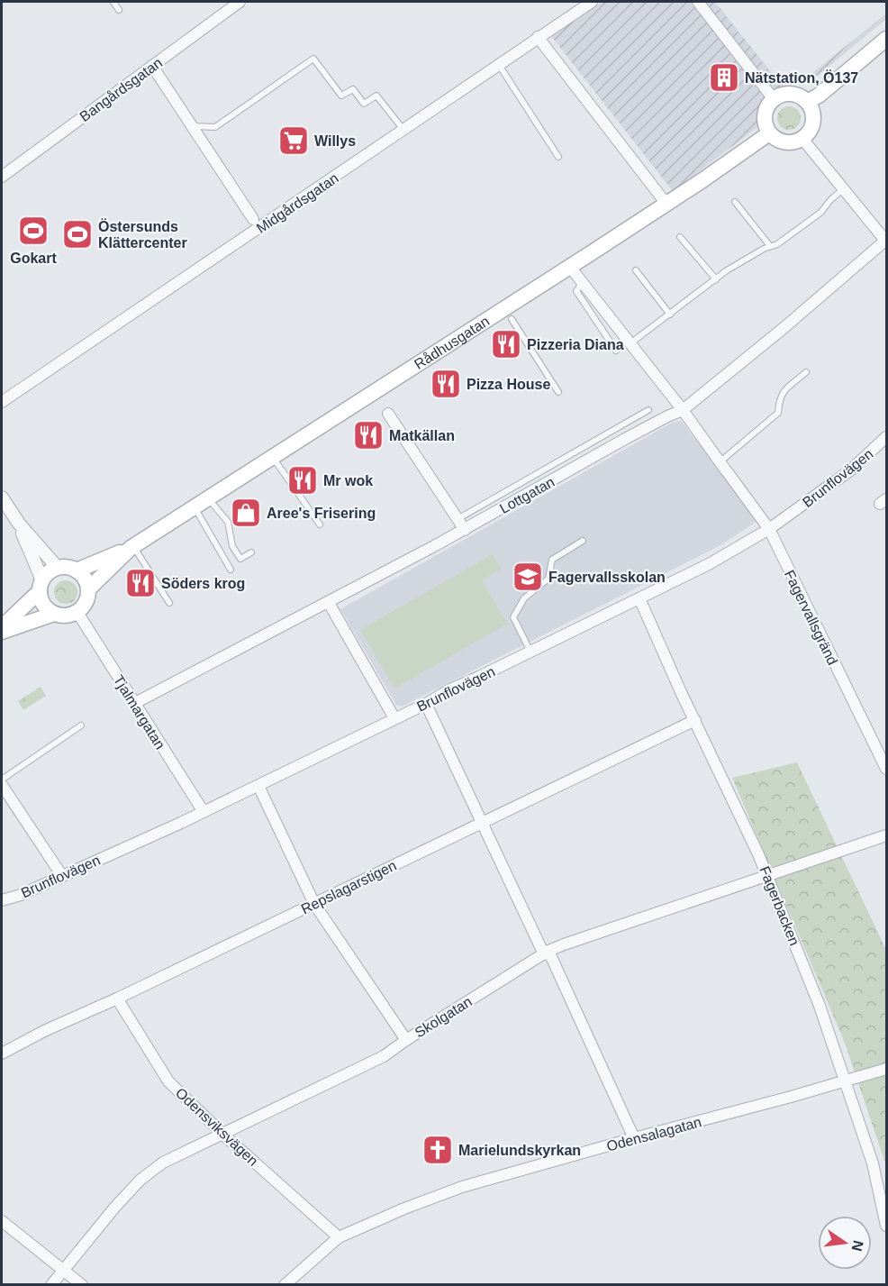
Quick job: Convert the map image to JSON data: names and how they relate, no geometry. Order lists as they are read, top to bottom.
{
  "streets": {
    "main road": ["Rådhusgatan"],
    "street": [
      "Bangårdsgatan",
      "Midgårdsgatan",
      "Brunflovägen",
      "Lottgatan",
      "Fagervallsgränd",
      "Tjalmargatan",
      "Repslagarstigen",
      "Fagerbacken",
      "Skolgatan",
      "Odensviksvägen",
      "Odensalagatan"
    ]
  },
  "crossings": [
    ["Rådhusgatan", "Fagervallsgränd"],
    ["Rådhusgatan", "Tjalmargatan"],
    ["Brunflovägen", "Fagervallsgränd"],
    ["Brunflovägen", "Tjalmargatan"],
    ["Brunflovägen", "Fagerbacken"],
    ["Lottgatan", "Fagervallsgränd"],
    ["Lottgatan", "Tjalmargatan"],
    ["Repslagarstigen", "Fagerbacken"],
    ["Repslagarstigen", "Odensviksvägen"],
    ["Fagerbacken", "Skolgatan"],
    ["Fagerbacken", "Odensalagatan"],
    ["Skolgatan", "Odensviksvägen"],
    ["Odensviksvägen", "Odensalagatan"]
  ],
  "places": {
    "building": ["Nätstation, Ö137"],
    "supermarket": ["Willys"],
    "sports": ["Gokart", "Östersunds Klättercenter"],
    "restaurant": [
      "Pizzeria Diana",
      "Pizza House",
      "Matkällan",
      "Mr wok",
      "Söders krog"
    ],
    "shop": ["Aree's Frisering"],
    "school or university": ["Fagervallsskolan"],
    "church": ["Marielundskyrkan"]
  },
  "north": "right"
}
